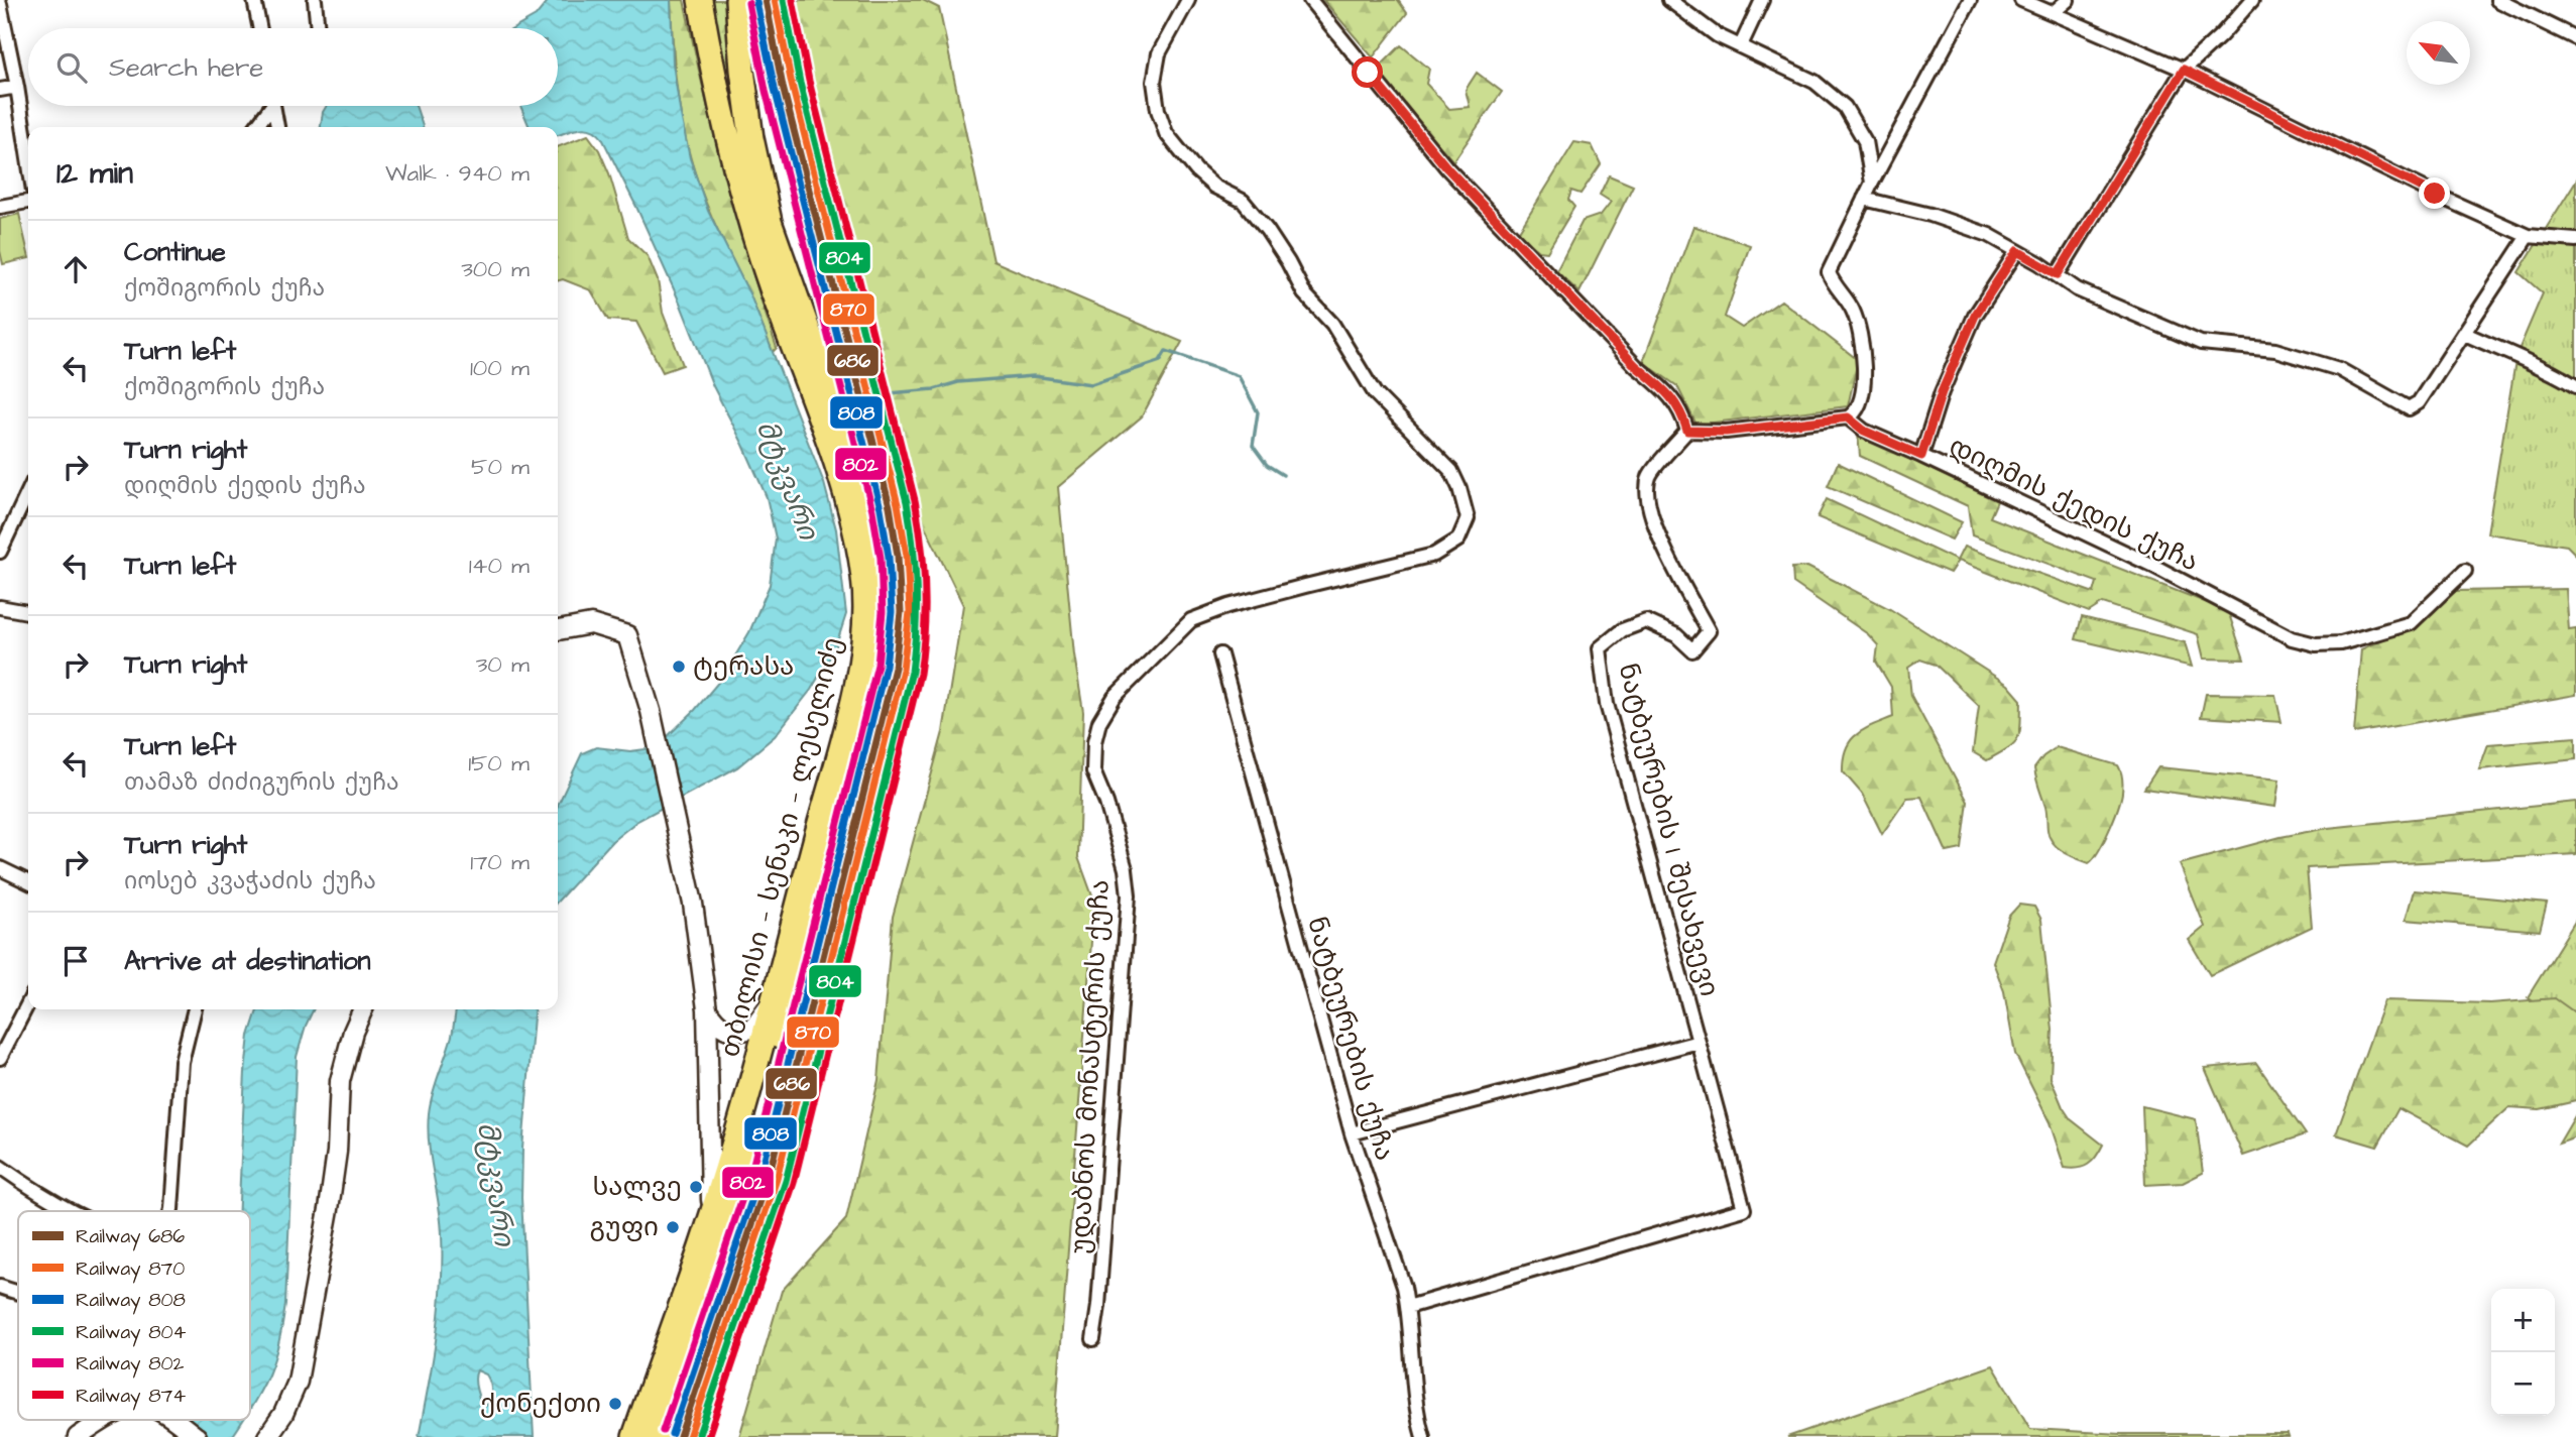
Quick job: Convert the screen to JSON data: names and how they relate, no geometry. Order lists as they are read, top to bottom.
{
  "streets": {
    "highway": ["თბილისი — სენაკი — ლესელიძე"],
    "street": [
      "დიღმის ქედის ქუჩა",
      "ნატბეურების I შესახვევი",
      "ნატბეურების ქუჩა",
      "უდაბნოს მონასტერის ქუჩა"
    ]
  },
  "crossings": [
    ["ნატბეურების I შესახვევი", "ნატბეურების ქუჩა"]
  ],
  "water": ["მტკვარი"],
  "places": [
    "ტერასა",
    "სალვე",
    "გუფი",
    "ქონექთი"
  ],
  "lines": [
    "rail line 686",
    "rail line 870",
    "rail line 804",
    "rail line 874",
    "rail line 808",
    "rail line 802"
  ],
  "legend": [
    "Railway 686",
    "Railway 870",
    "Railway 808",
    "Railway 804",
    "Railway 802",
    "Railway 874"
  ],
  "north": "top left",
  "page": {
    "search": "Search here",
    "heading": ["12 min", "Walk · 940 m"],
    "list": [
      ["Continue", "ქოშიგორის ქუჩა", "300 m"],
      ["Turn left", "ქოშიგორის ქუჩა", "100 m"],
      ["Turn right", "დიღმის ქედის ქუჩა", "50 m"],
      ["Turn left", "140 m"],
      ["Turn right", "30 m"],
      ["Turn left", "თამაზ ძიძიგურის ქუჩა", "150 m"],
      ["Turn right", "იოსებ კვაჭაძის ქუჩა", "170 m"],
      "Arrive at destination"
    ],
    "map_buttons": ["+", "−"]
  }
}
